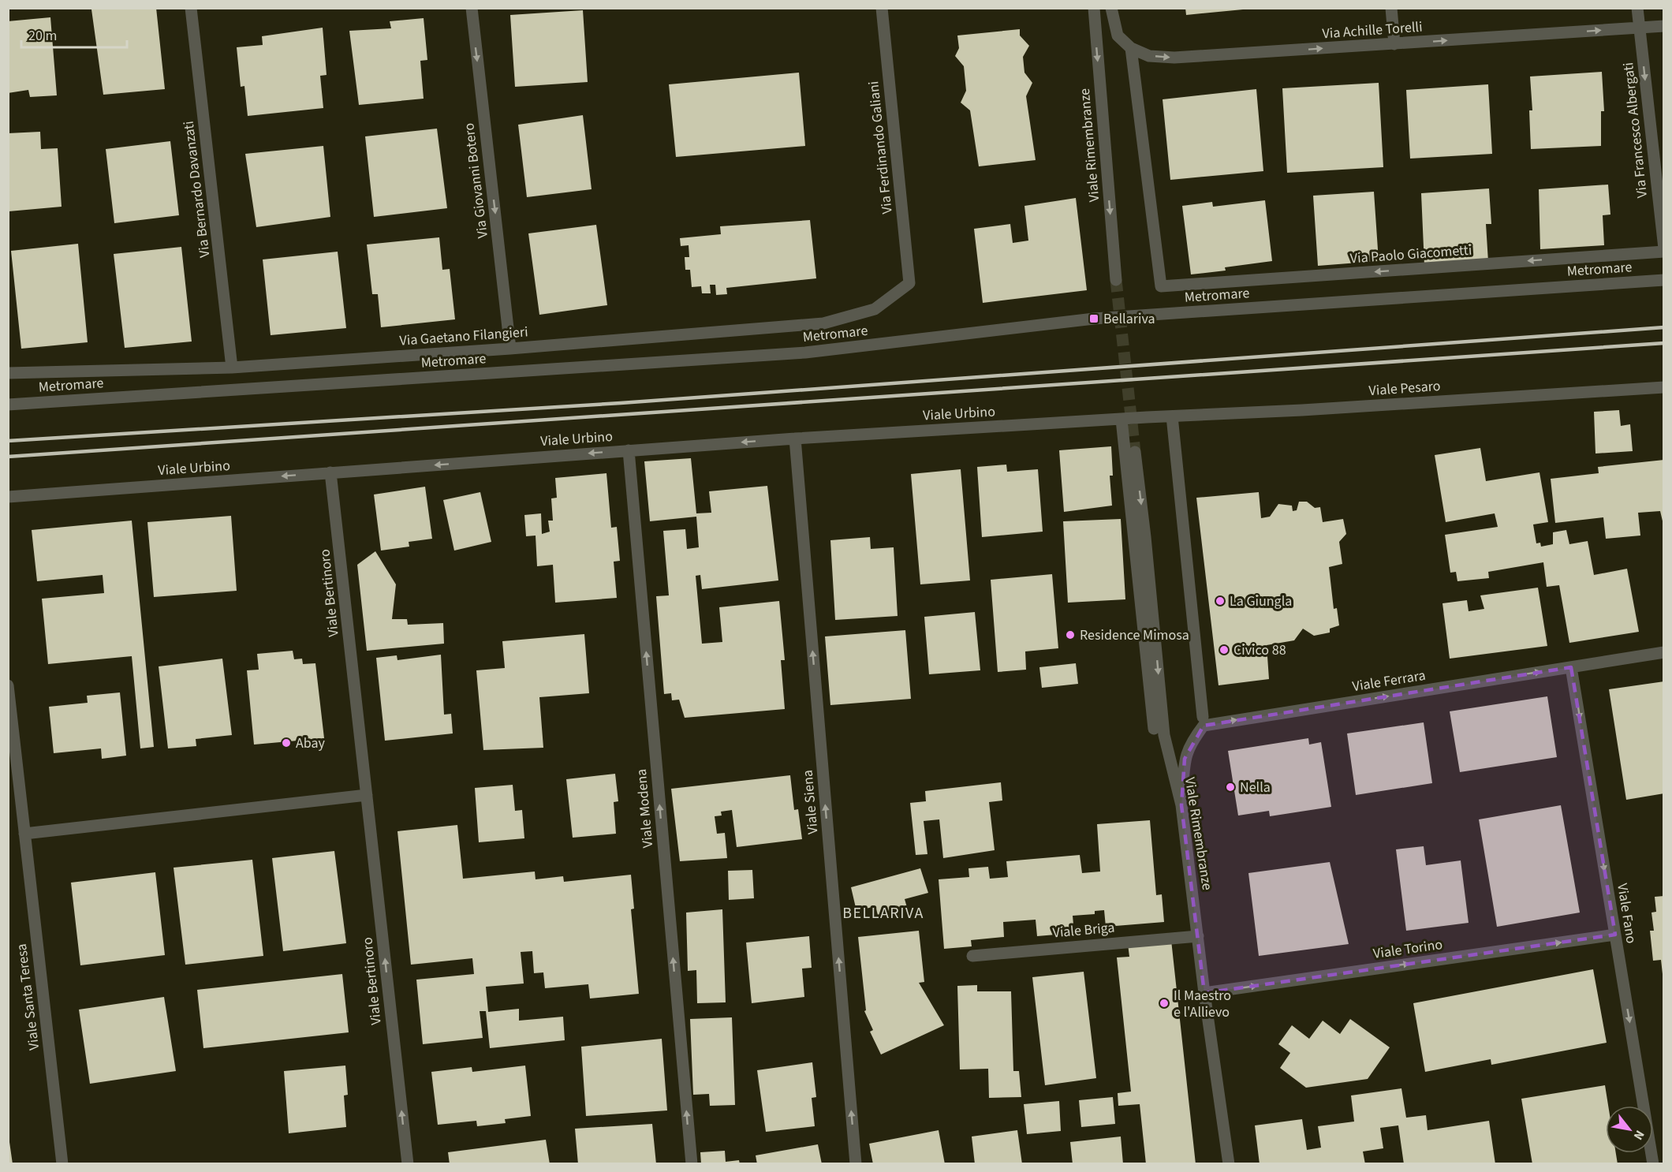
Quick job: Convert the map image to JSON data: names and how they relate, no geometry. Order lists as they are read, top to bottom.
{
  "streets": {
    "street": [
      "Via Achille Torelli",
      "Via Francesco Albergati",
      "Viale Rimembranze",
      "Via Ferdinando Galiani",
      "Via Giovanni Botero",
      "Via Bernardo Davanzati",
      "Via Paolo Giacometti",
      "Metromare",
      "Via Gaetano Filangieri",
      "Viale Pesaro",
      "Viale Urbino",
      "Viale Bertinoro",
      "Viale Ferrara",
      "Viale Siena",
      "Viale Modena",
      "Viale Fano",
      "Viale Briga",
      "Viale Torino",
      "Viale Santa Teresa"
    ]
  },
  "crossings": [
    ["Via Achille Torelli", "Via Francesco Albergati"],
    ["Via Achille Torelli", "Via Paolo Giacometti"],
    ["Via Francesco Albergati", "Via Paolo Giacometti"],
    ["Viale Rimembranze", "Viale Ferrara"],
    ["Viale Rimembranze", "Viale Briga"],
    ["Viale Rimembranze", "Viale Torino"],
    ["Via Ferdinando Galiani", "Via Gaetano Filangieri"],
    ["Via Giovanni Botero", "Via Gaetano Filangieri"],
    ["Via Bernardo Davanzati", "Via Gaetano Filangieri"],
    ["Viale Pesaro", "Viale Urbino"],
    ["Viale Urbino", "Viale Bertinoro"],
    ["Viale Urbino", "Viale Siena"],
    ["Viale Urbino", "Viale Modena"],
    ["Viale Ferrara", "Viale Fano"],
    ["Viale Fano", "Viale Torino"]
  ],
  "one_way": [
    "Via Achille Torelli",
    "Via Francesco Albergati",
    "Via Giovanni Botero",
    "Viale Urbino",
    "Viale Bertinoro",
    "Viale Ferrara",
    "Viale Siena",
    "Viale Modena",
    "Viale Fano",
    "Viale Torino"
  ],
  "districts": ["BELLARIVA"],
  "places": {
    "transit": ["Bellariva"],
    "other": [
      "La Giungla",
      "Residence Mimosa",
      "Civico 88",
      "Abay",
      "Nella",
      "Il Maestro e l'Allievo"
    ]
  },
  "scale_bar": "20 m",
  "north": "bottom right"
}
